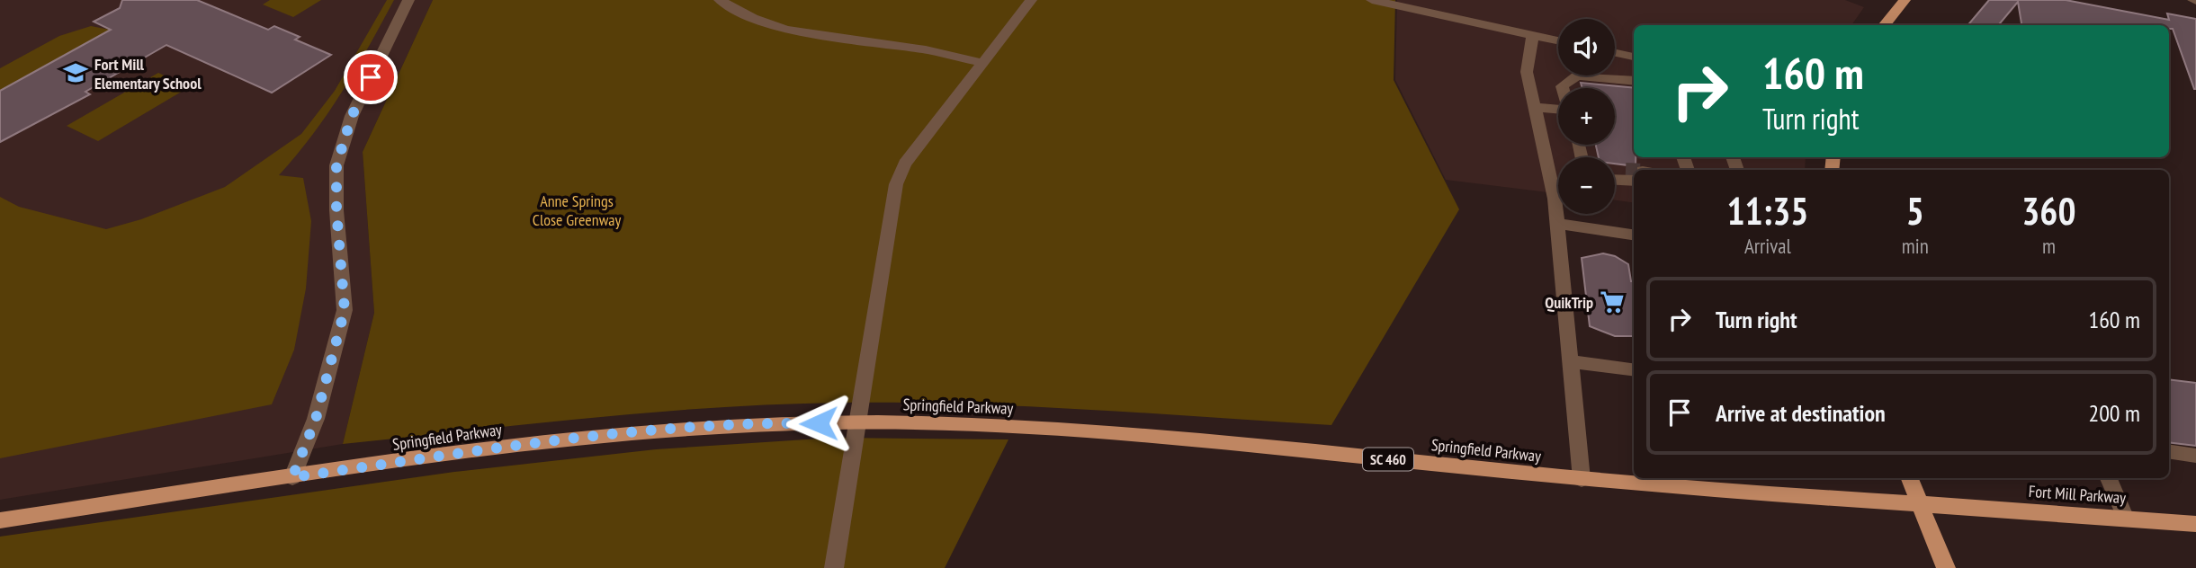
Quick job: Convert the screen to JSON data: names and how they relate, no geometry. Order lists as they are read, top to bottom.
{
  "streets": {
    "main road": ["Springfield Parkway", "SC 460", "Fort Mill Parkway"]
  },
  "crossings": [
    ["Springfield Parkway", "Fort Mill Parkway"]
  ],
  "parks": ["Anne Springs Close Greenway"],
  "places": {
    "school or university": ["Fort Mill Elementary School"],
    "supermarket": ["QuikTrip"]
  },
  "page": {
    "map_buttons": ["+", "−"],
    "turn": ["160 m", "Turn right"],
    "eta": [
      "11:35",
      "Arrival",
      "5",
      "min",
      "360",
      "m"
    ],
    "list": [
      {
        "name": "Turn right",
        "value": "160 m"
      },
      {
        "name": "Arrive at destination",
        "value": "200 m"
      }
    ]
  }
}
